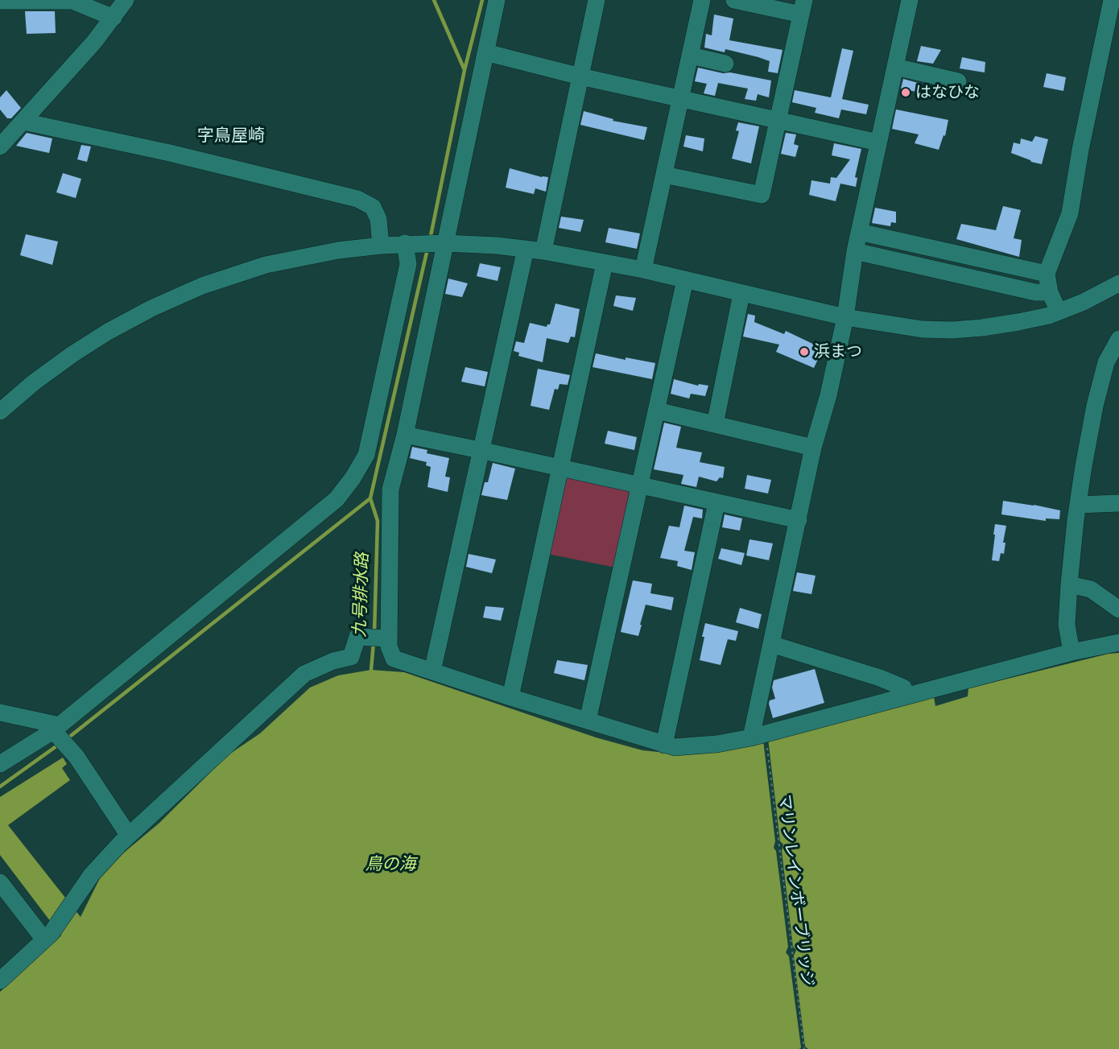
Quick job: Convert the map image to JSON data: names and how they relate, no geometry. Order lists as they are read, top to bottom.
{
  "streets": {
    "path": ["マリンレインボーブリッジ"]
  },
  "districts": ["字鳥屋崎"],
  "water": ["九号排水路", "鳥の海"],
  "places": ["はなひな", "浜まつ"]
}
